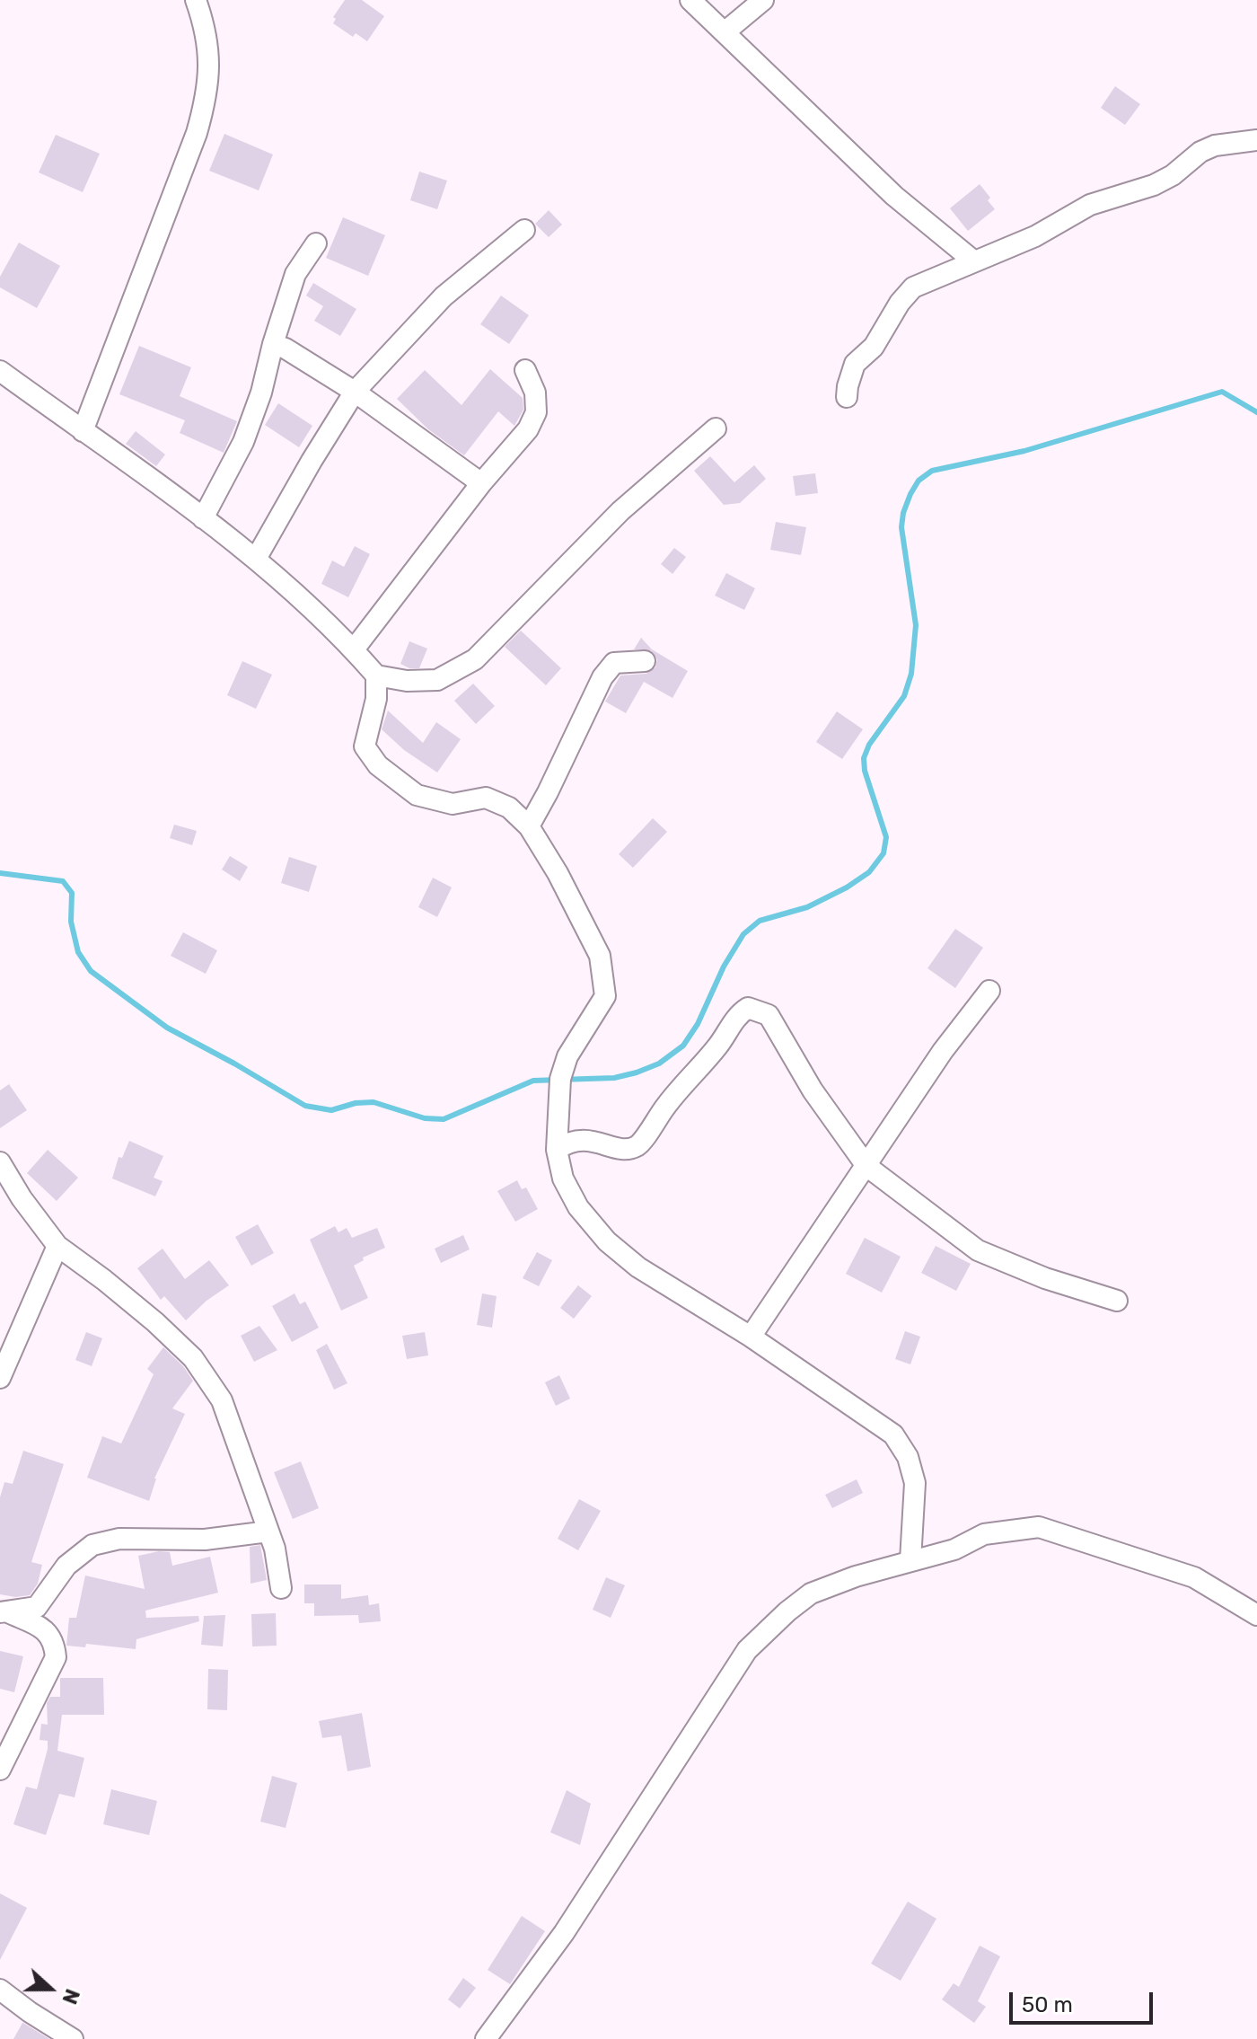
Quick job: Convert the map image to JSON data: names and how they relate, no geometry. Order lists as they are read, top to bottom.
{
  "scale_bar": "50 m",
  "north": "right"
}
